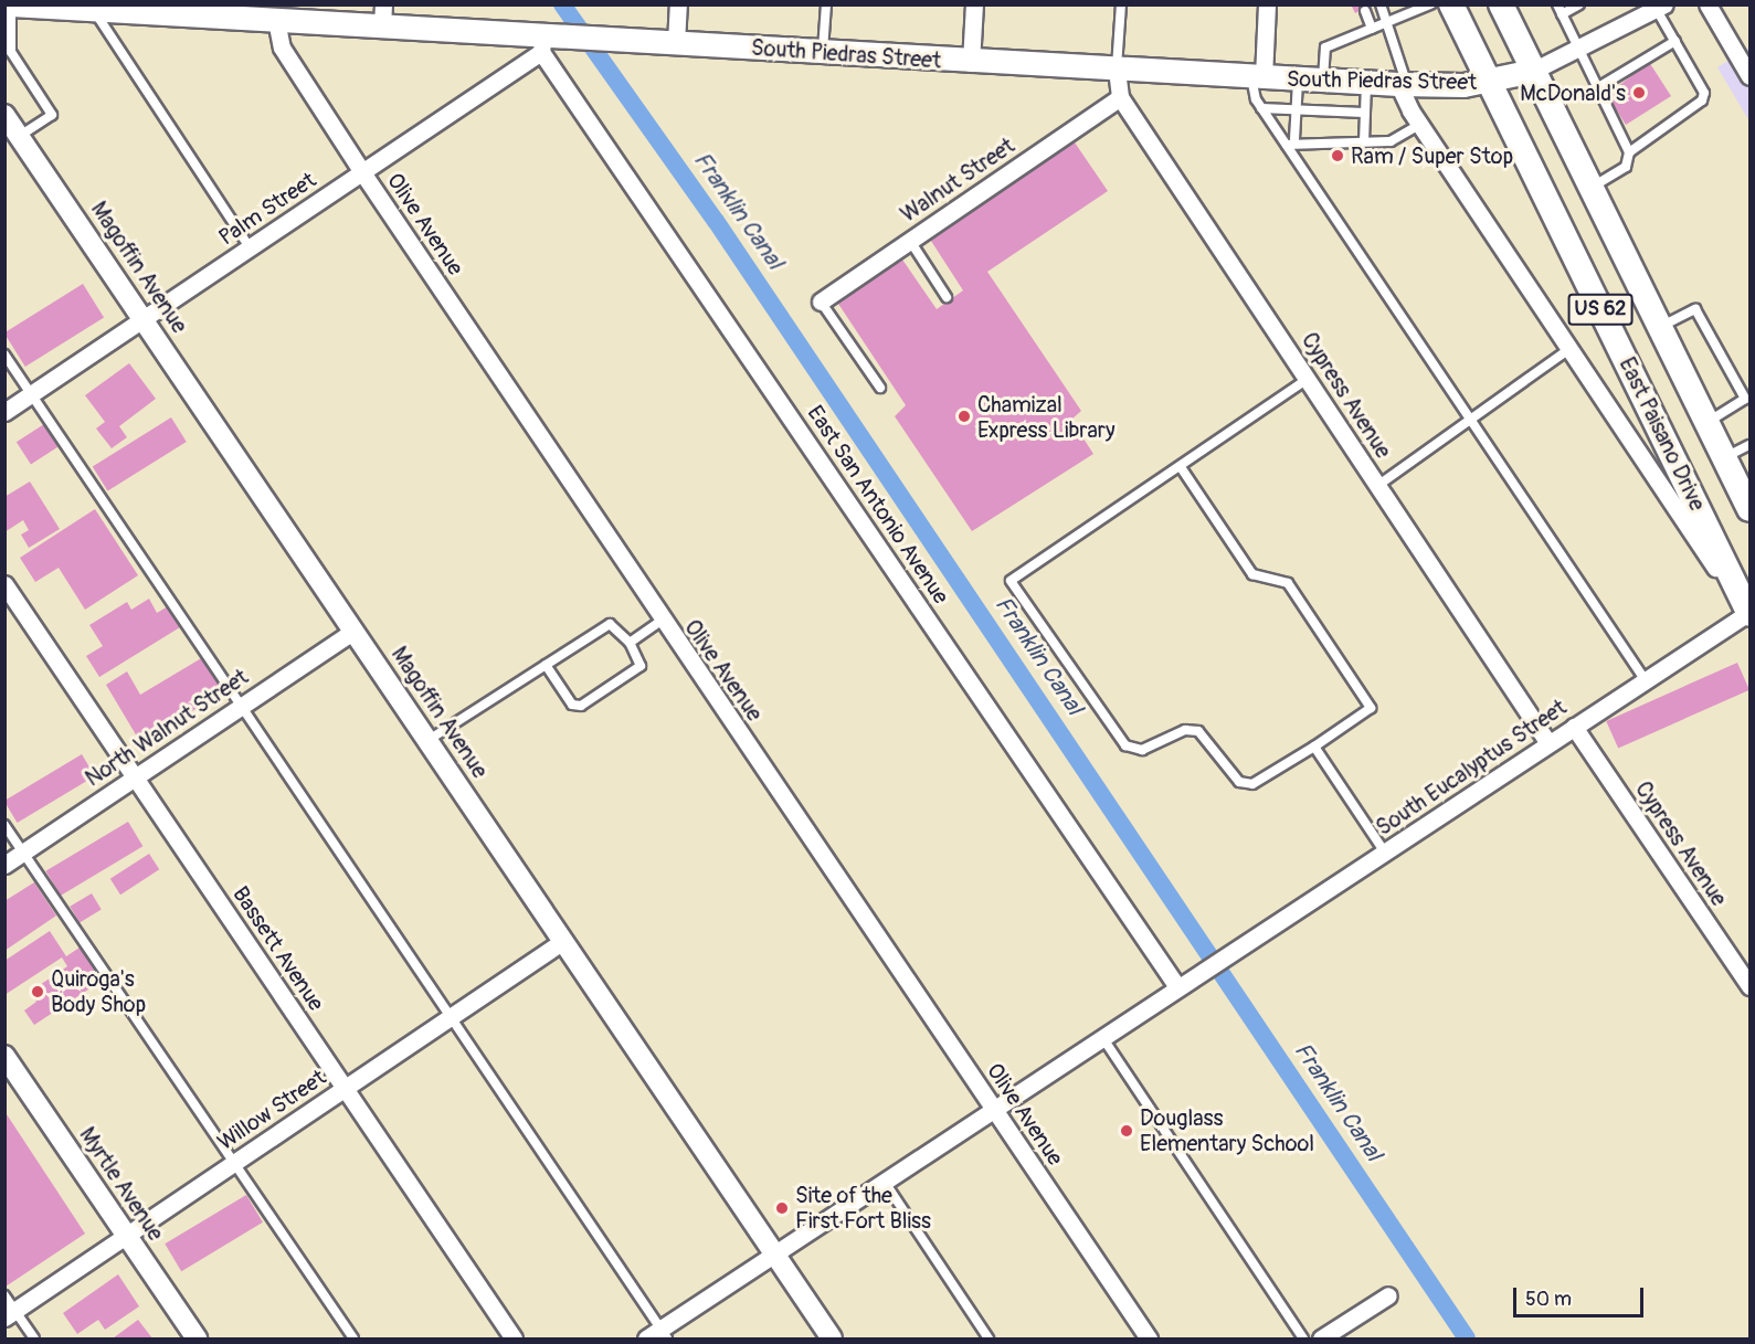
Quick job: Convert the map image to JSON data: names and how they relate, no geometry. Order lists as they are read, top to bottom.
{
  "streets": {
    "main road": ["South Piedras Street", "US 62", "East Paisano Drive"],
    "street": [
      "Walnut Street",
      "Palm Street",
      "Olive Avenue",
      "Magoffin Avenue",
      "Cypress Avenue",
      "East San Antonio Avenue",
      "North Walnut Street",
      "South Eucalyptus Street",
      "Bassett Avenue",
      "Willow Street",
      "Myrtle Avenue"
    ]
  },
  "crossings": [
    ["South Piedras Street", "Palm Street"],
    ["South Piedras Street", "Olive Avenue"],
    ["South Piedras Street", "US 62"],
    ["South Piedras Street", "Cypress Avenue"],
    ["South Piedras Street", "East Paisano Drive"],
    ["South Piedras Street", "East San Antonio Avenue"],
    ["Walnut Street", "Cypress Avenue"],
    ["Palm Street", "Olive Avenue"],
    ["Palm Street", "Magoffin Avenue"],
    ["Palm Street", "East San Antonio Avenue"],
    ["Olive Avenue", "South Eucalyptus Street"],
    ["Magoffin Avenue", "North Walnut Street"],
    ["Magoffin Avenue", "South Eucalyptus Street"],
    ["Magoffin Avenue", "Willow Street"],
    ["Cypress Avenue", "South Eucalyptus Street"],
    ["East Paisano Drive", "South Eucalyptus Street"],
    ["East San Antonio Avenue", "South Eucalyptus Street"],
    ["North Walnut Street", "Bassett Avenue"],
    ["Bassett Avenue", "Willow Street"],
    ["Willow Street", "Myrtle Avenue"]
  ],
  "water": ["Franklin Canal"],
  "places": [
    "McDonald's",
    "Ram / Super Stop",
    "Chamizal Express Library",
    "Quiroga's Body Shop",
    "Douglass Elementary School",
    "Site of the First Fort Bliss"
  ],
  "scale_bar": "50 m"
}
